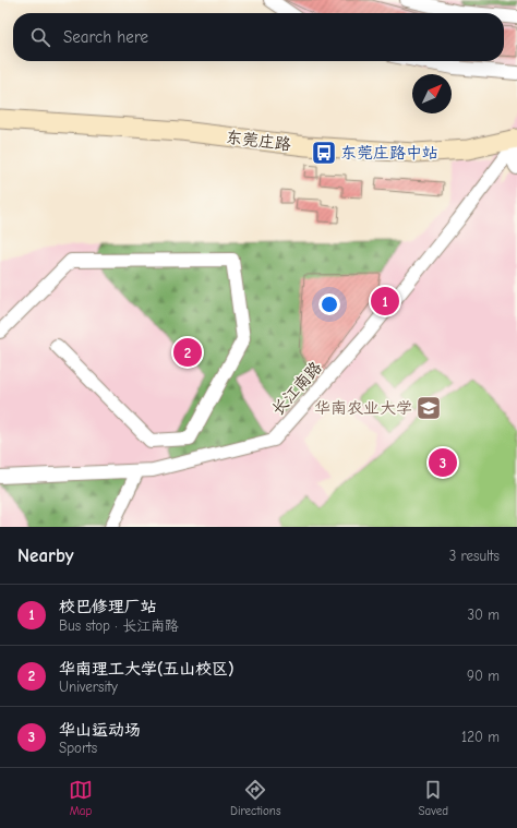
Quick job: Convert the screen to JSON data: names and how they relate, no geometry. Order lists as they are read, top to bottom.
{
  "streets": {
    "street": ["东莞庄路", "长江南路"]
  },
  "places": {
    "bus stop": ["东莞庄路中站"],
    "school or university": ["华南农业大学"]
  },
  "north": "top right",
  "page": {
    "search": "Search here",
    "pins": ["1", "2", "3"],
    "heading": ["Nearby", "3 results"],
    "list": [
      {
        "mark": "1",
        "name": "校巴修理厂站",
        "note": "Bus stop · 长江南路",
        "value": "30 m"
      },
      {
        "mark": "2",
        "name": "华南理工大学(五山校区)",
        "note": "University",
        "value": "90 m"
      },
      {
        "mark": "3",
        "name": "华山运动场",
        "note": "Sports",
        "value": "120 m"
      }
    ],
    "nav": ["Map", "Directions", "Saved"]
  }
}
